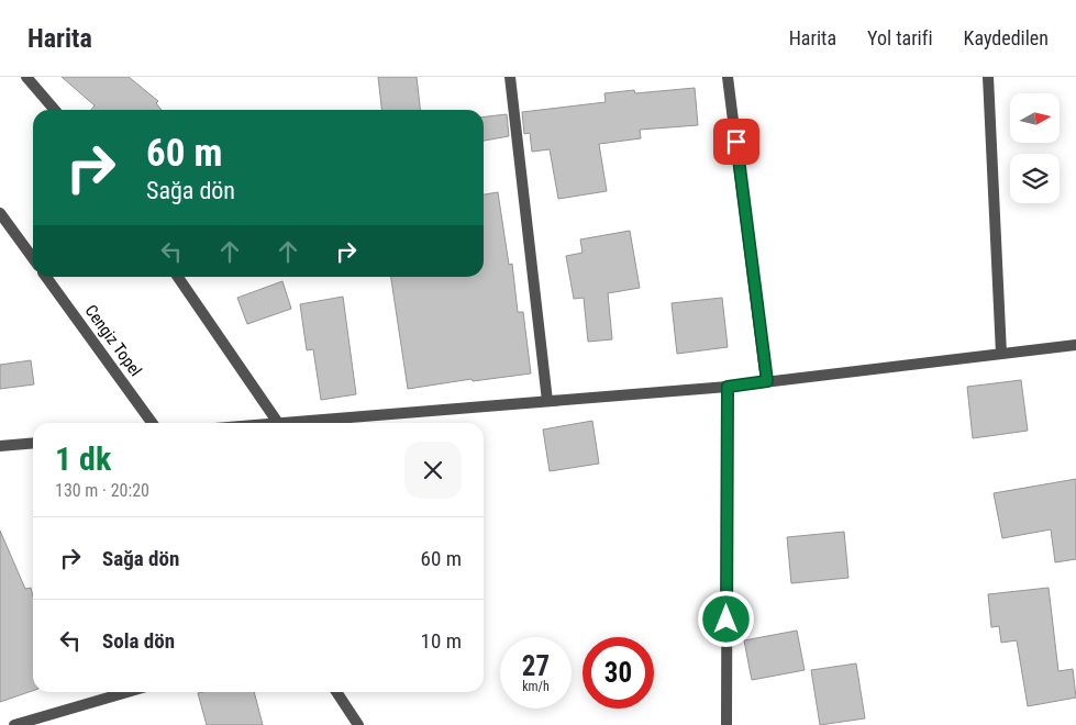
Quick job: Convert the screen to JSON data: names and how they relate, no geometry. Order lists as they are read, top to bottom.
{
  "streets": {
    "street": ["Cengiz Topel"]
  },
  "north": "right",
  "page": {
    "header": "Harita",
    "nav": ["Harita", "Yol tarifi", "Kaydedilen"],
    "turn": ["60 m", "Sağa dön"],
    "heading": ["1 dk", "130 m · 20:20"],
    "list": [
      {
        "name": "Sağa dön",
        "value": "60 m"
      },
      {
        "name": "Sola dön",
        "value": "10 m"
      }
    ],
    "speed": "27 km/h",
    "limit": "30"
  }
}
